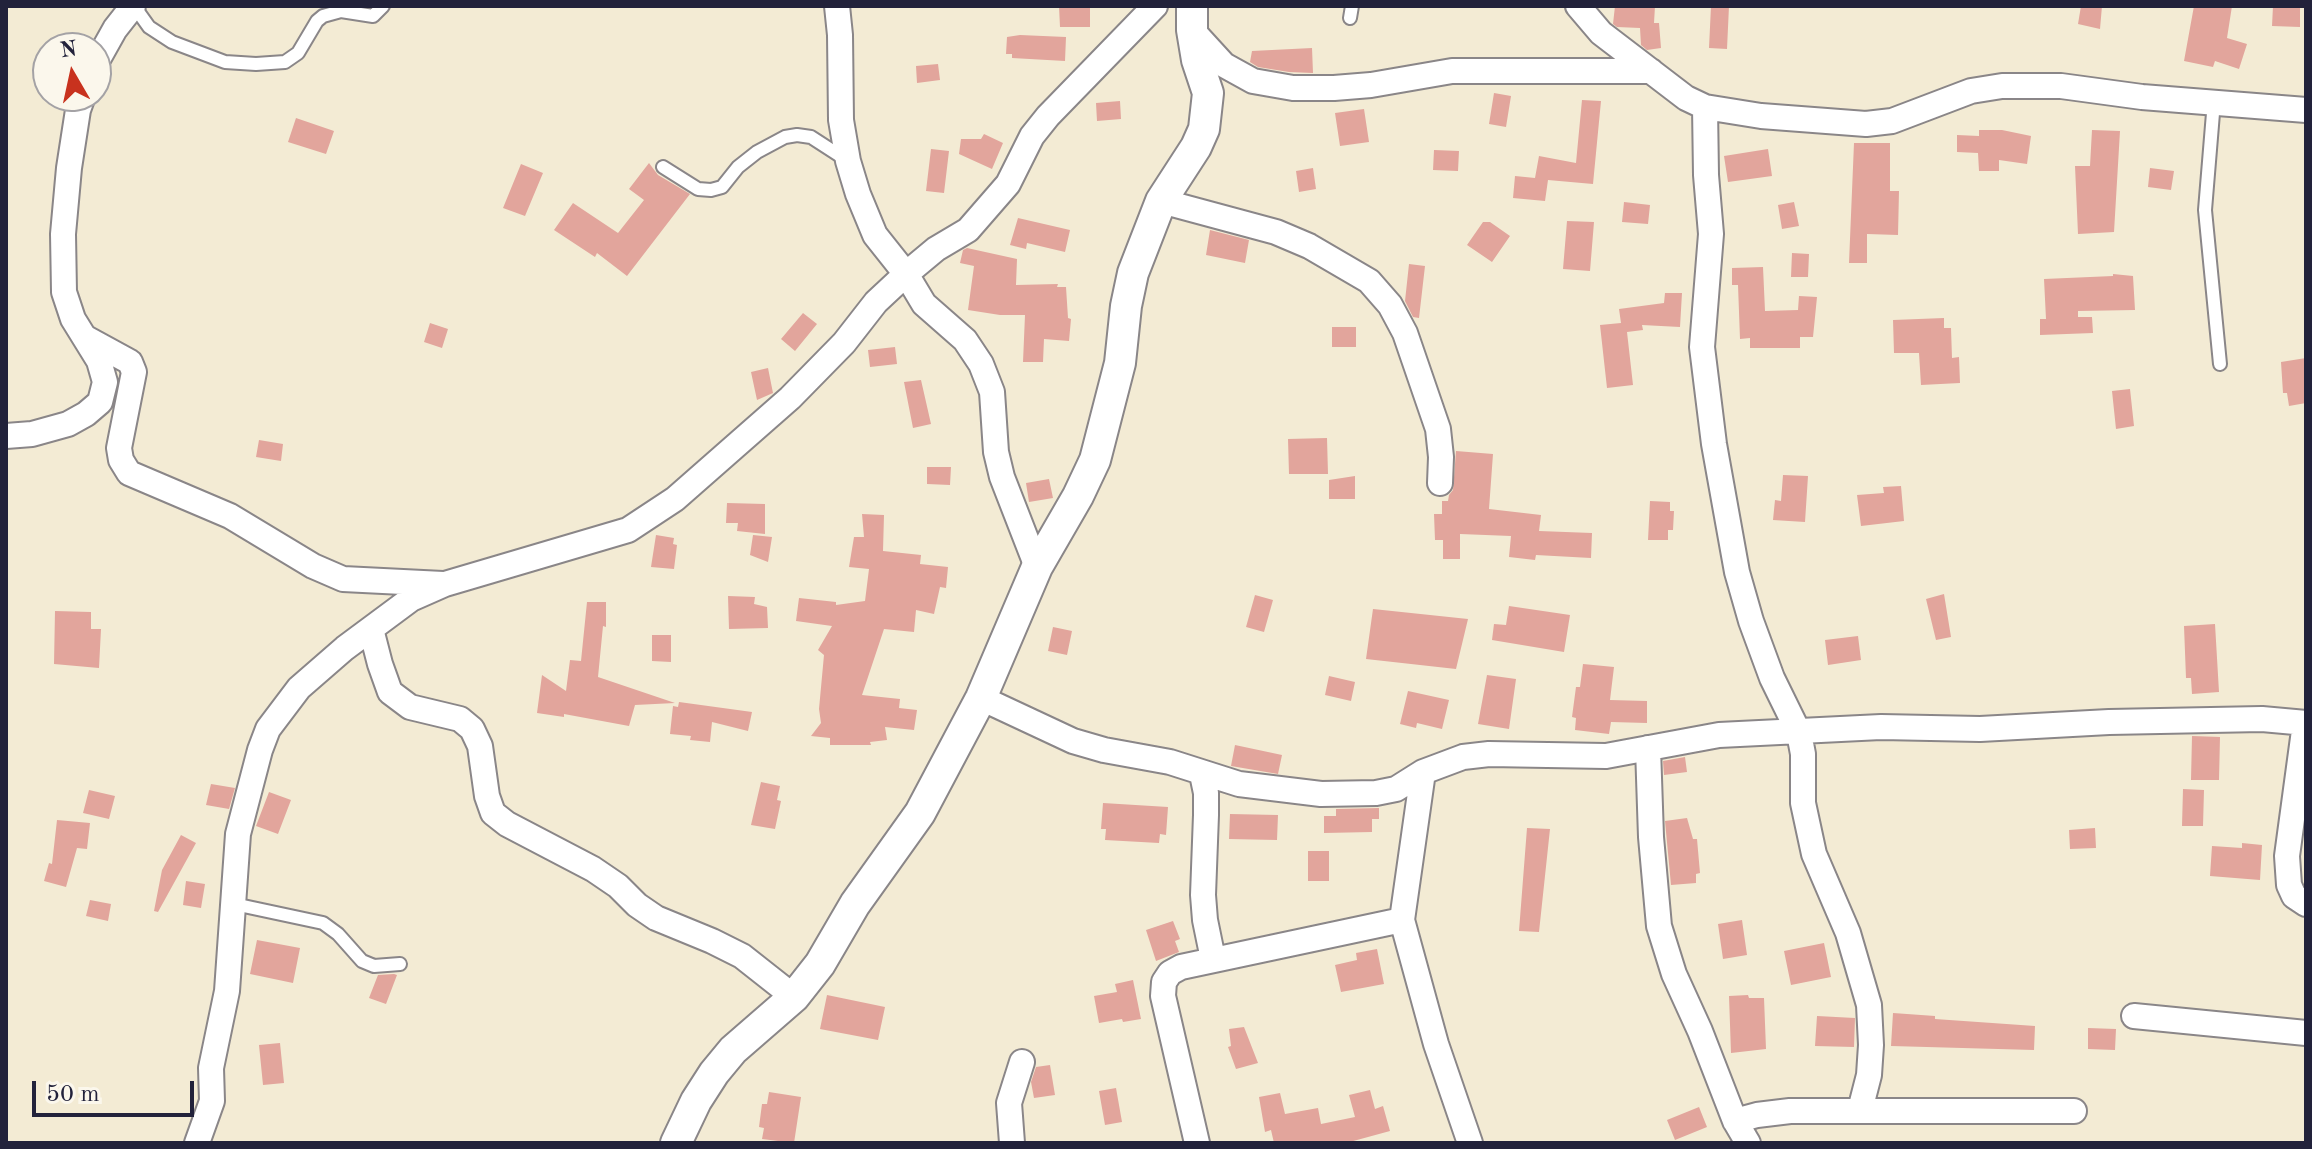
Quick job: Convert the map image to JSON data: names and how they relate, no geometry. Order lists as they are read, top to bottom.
{
  "scale_bar": "50 m",
  "north": "top"
}
